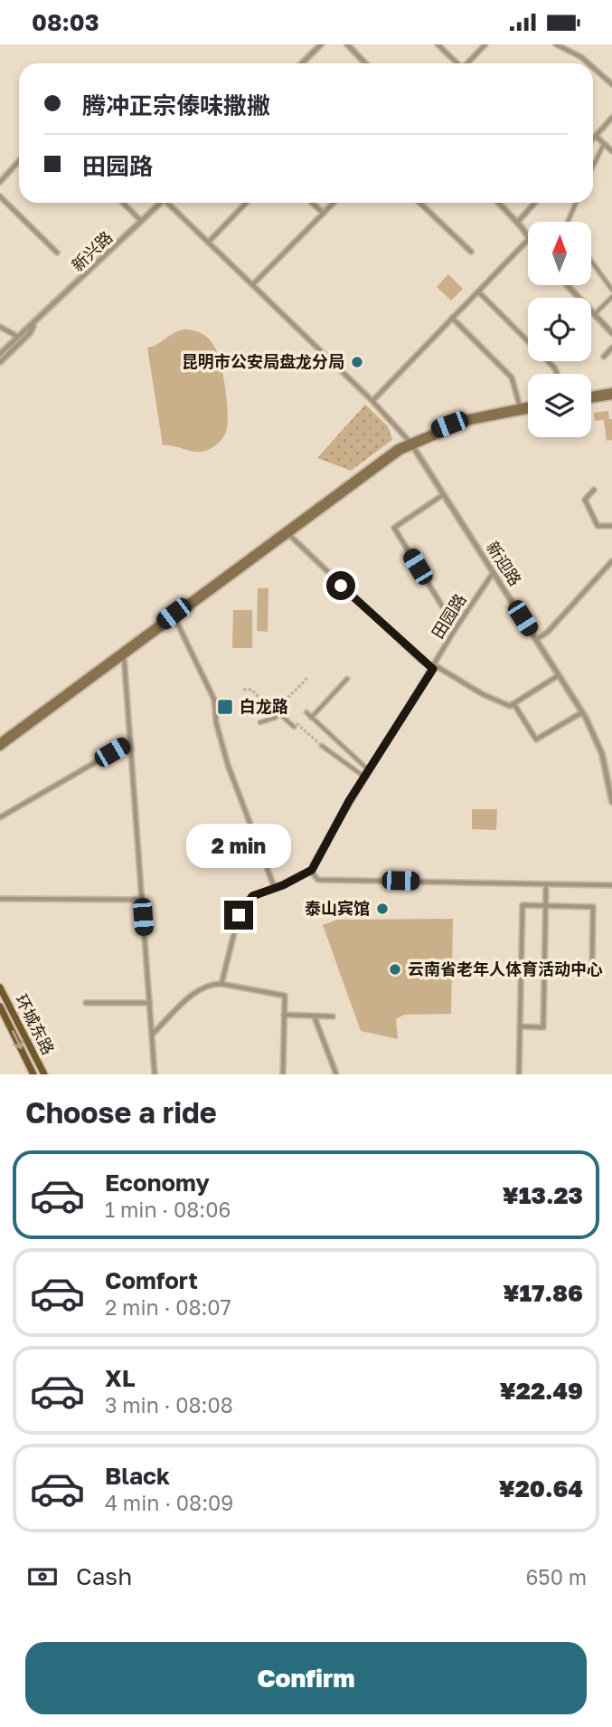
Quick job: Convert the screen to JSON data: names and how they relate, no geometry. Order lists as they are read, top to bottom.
{
  "streets": {
    "main road": ["环城东路"],
    "street": ["新兴路", "新迎路", "田园路"]
  },
  "crossings": [
    ["新迎路", "田园路"]
  ],
  "places": {
    "other": ["昆明市公安局盘龙分局", "泰山宾馆", "云南省老年人体育活动中心"],
    "transit": ["白龙路"]
  },
  "north": "top",
  "page": {
    "status": "08:03",
    "banner": ["腾冲正宗傣味撒撇", "田园路"],
    "bubble": "2 min",
    "heading": "Choose a ride",
    "list": [
      {
        "name": "Economy",
        "note": "1 min · 08:06",
        "value": "¥13.23"
      },
      {
        "name": "Comfort",
        "note": "2 min · 08:07",
        "value": "¥17.86"
      },
      {
        "name": "XL",
        "note": "3 min · 08:08",
        "value": "¥22.49"
      },
      {
        "name": "Black",
        "note": "4 min · 08:09",
        "value": "¥20.64"
      }
    ],
    "pay": ["Cash", "650 m"],
    "buttons": "Confirm"
  }
}
